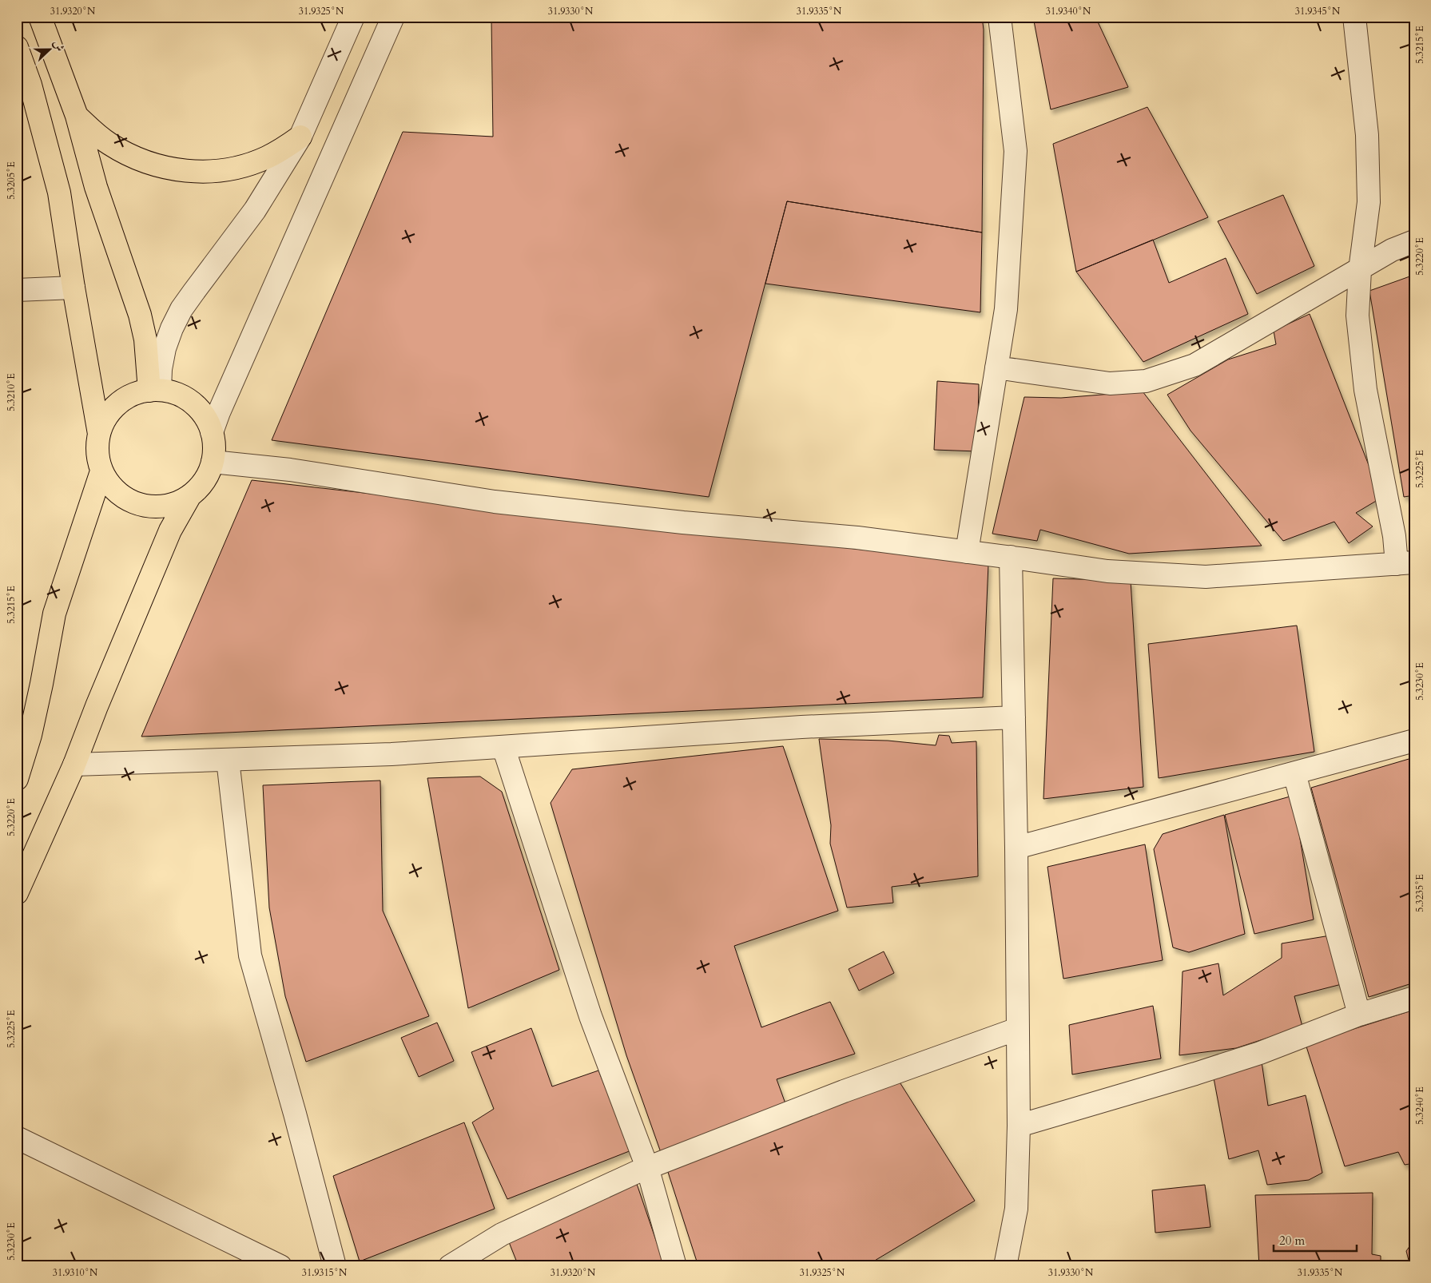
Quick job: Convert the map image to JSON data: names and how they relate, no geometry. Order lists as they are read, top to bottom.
{
  "scale_bar": "20 m",
  "north": "right",
  "coordinates": [
    "31.9320°N",
    "31.9325°N",
    "31.9330°N",
    "31.9335°N",
    "31.9340°N",
    "31.9345°N",
    "5.3215°E",
    "5.3205°E",
    "5.3220°E",
    "5.3210°E",
    "5.3225°E",
    "5.3230°E",
    "5.3235°E",
    "5.3240°E",
    "31.9310°N",
    "31.9315°N"
  ]
}
